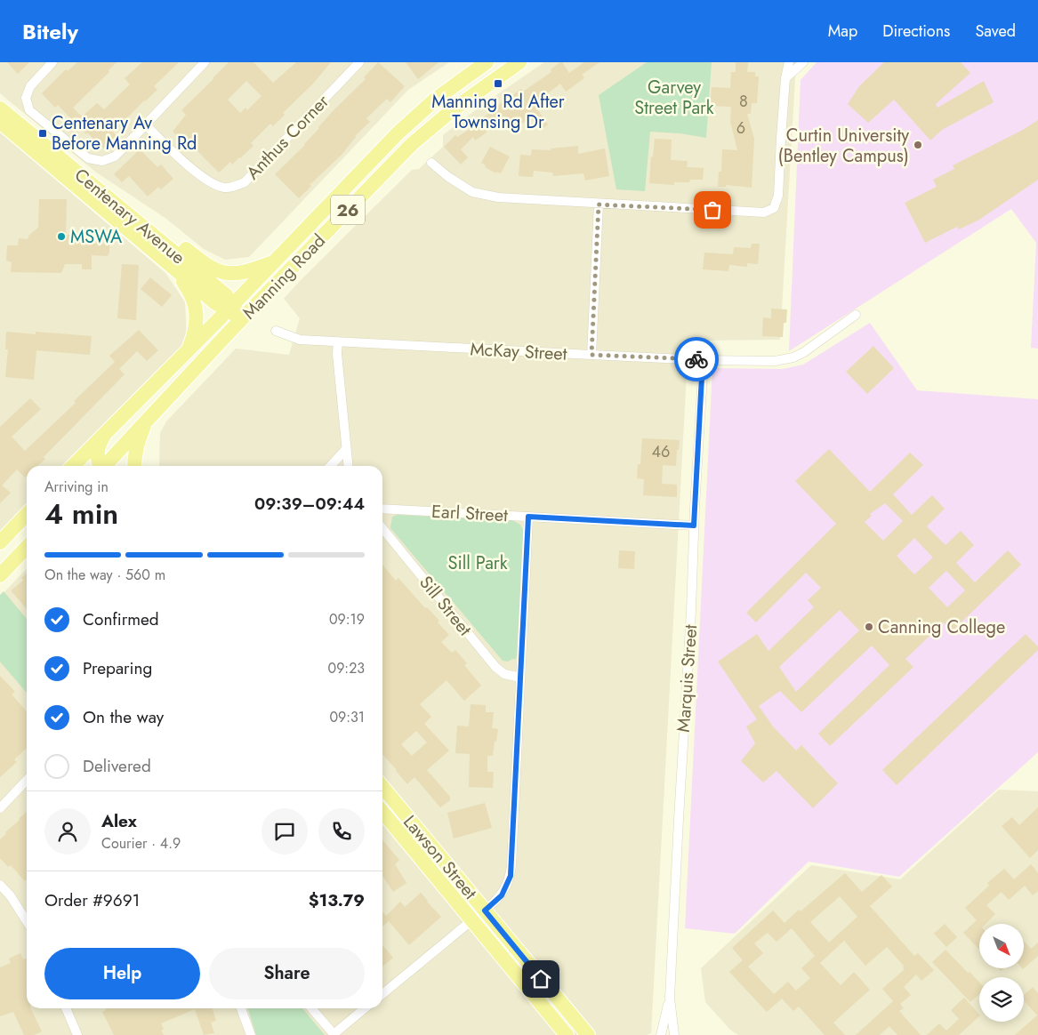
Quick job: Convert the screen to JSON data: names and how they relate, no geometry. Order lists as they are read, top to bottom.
{
  "streets": {
    "main road": [
      "26",
      "Centenary Avenue",
      "Manning Road",
      "Lawson Street"
    ],
    "street": [
      "Anthus Corner",
      "McKay Street",
      "Earl Street",
      "Sill Street",
      "Marquis Street"
    ]
  },
  "crossings": [
    ["Centenary Avenue", "Manning Road"],
    ["McKay Street", "Marquis Street"],
    ["Earl Street", "Marquis Street"]
  ],
  "parks": ["Garvey Street Park", "Sill Park"],
  "places": {
    "transit": ["Manning Rd After Townsing Dr", "Centenary Av Before Manning Rd"],
    "other": ["Curtin University (Bentley Campus)", "MSWA", "Canning College"]
  },
  "house_numbers": ["8", "6", "46"],
  "north": "bottom right",
  "page": {
    "header": "Bitely",
    "nav": ["Map", "Directions", "Saved"],
    "heading": ["4 min", "Arriving in", "09:39–09:44"],
    "panel": [
      "Alex",
      "Courier · 4.9",
      "Order #9691",
      "$13.79"
    ],
    "bar": "On the way · 560 m",
    "list": [
      ["Confirmed", "09:19"],
      ["Preparing", "09:23"],
      ["On the way", "09:31"],
      "Delivered"
    ],
    "buttons": ["Help", "Share"]
  }
}
